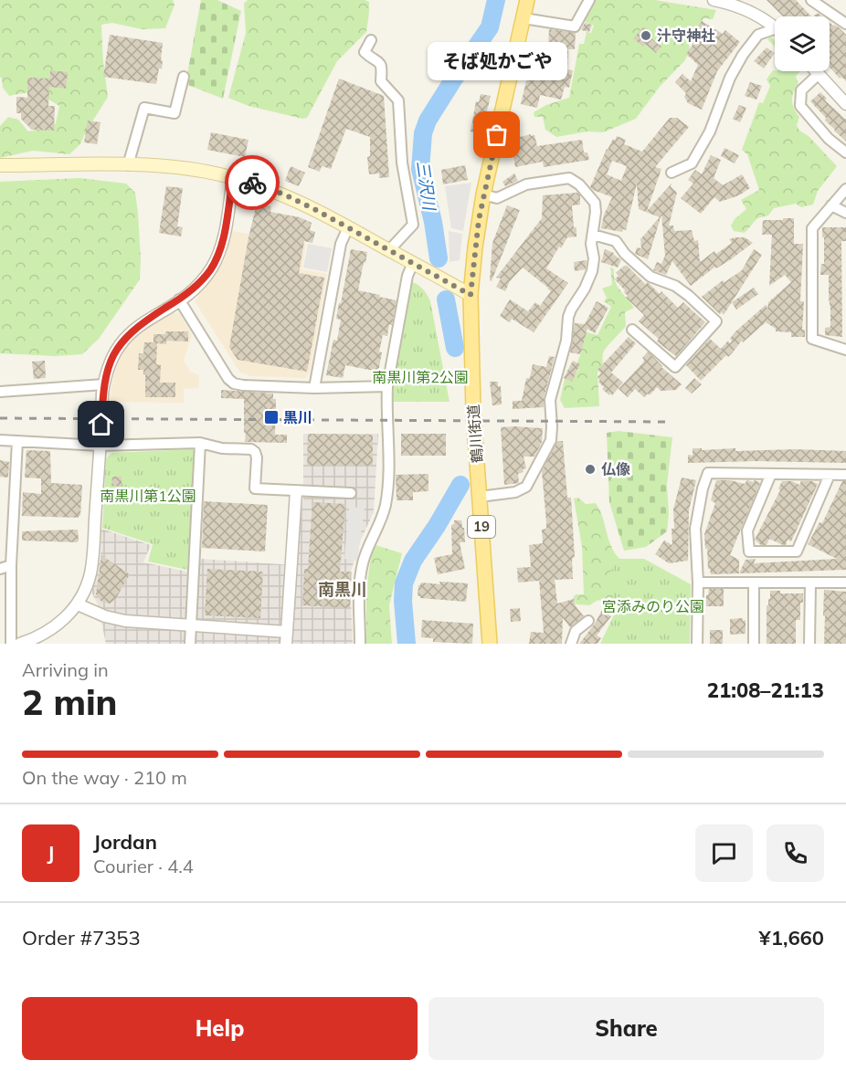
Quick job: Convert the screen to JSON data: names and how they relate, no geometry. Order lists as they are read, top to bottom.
{
  "streets": {
    "main road": ["鶴川街道", "19"]
  },
  "districts": ["南黒川"],
  "water": ["三沢川"],
  "parks": ["南黒川第2公園", "南黒川第1公園", "宮添みのり公園"],
  "places": {
    "other": ["汁守神社", "そば処かごや", "仏像"],
    "transit": ["黒川"]
  },
  "page": {
    "bubble": "そば処かごや",
    "heading": ["2 min", "Arriving in", "21:08–21:13"],
    "panel": [
      "Jordan",
      "Courier · 4.4",
      "Order #7353",
      "¥1,660"
    ],
    "bar": "On the way · 210 m",
    "round": "J",
    "buttons": ["Help", "Share"]
  }
}
